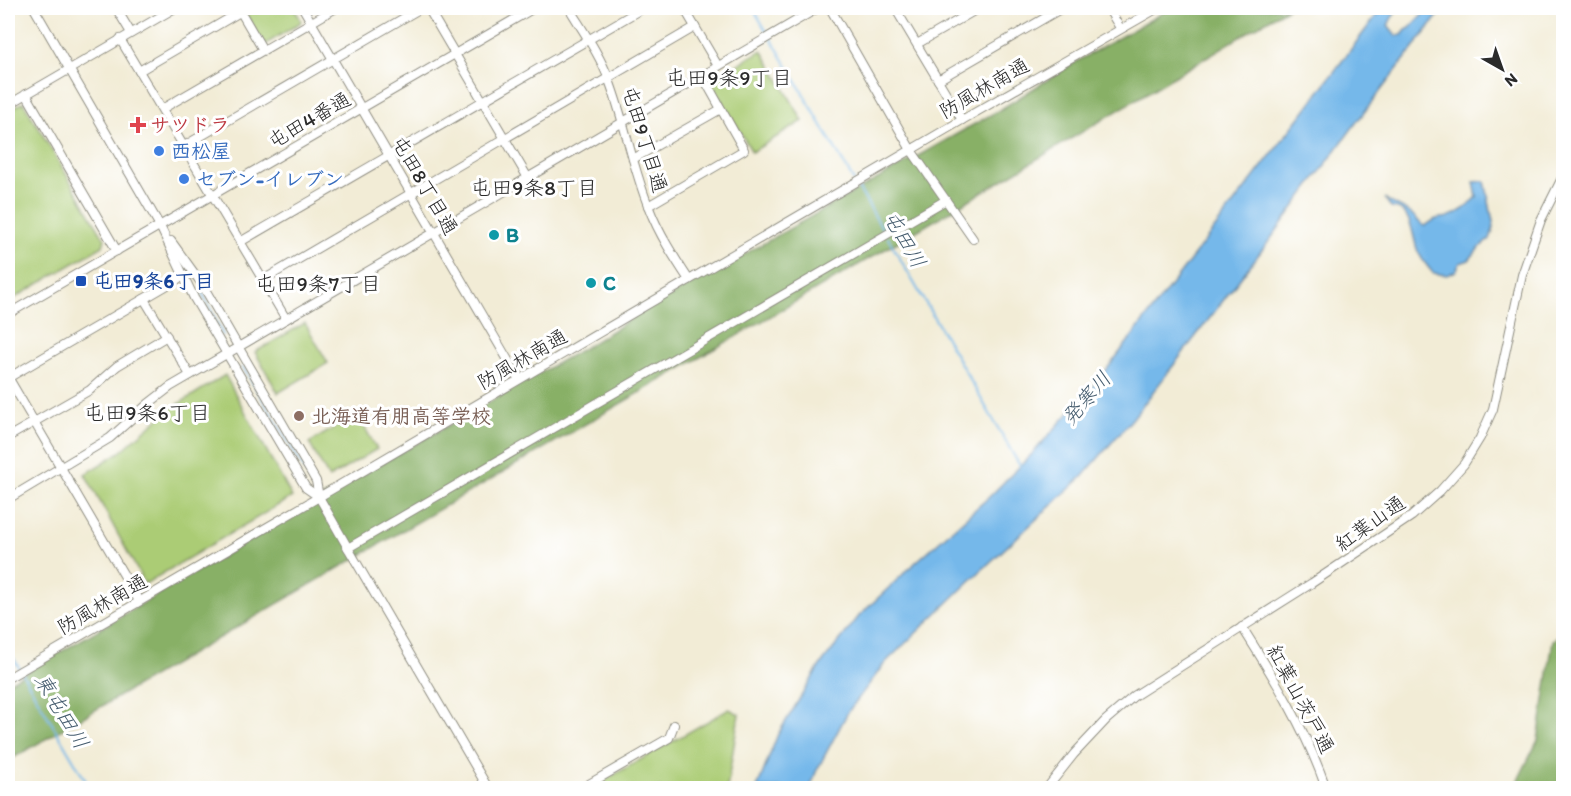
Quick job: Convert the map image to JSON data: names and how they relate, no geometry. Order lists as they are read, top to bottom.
{
  "streets": {
    "street": [
      "防風林南通",
      "屯田4番通",
      "屯田9丁目通",
      "屯田8丁目通",
      "紅葉山通",
      "紅葉山茨戸通"
    ]
  },
  "crossings": [
    ["防風林南通", "屯田9丁目通"],
    ["防風林南通", "屯田8丁目通"],
    ["屯田4番通", "屯田8丁目通"],
    ["紅葉山通", "紅葉山茨戸通"]
  ],
  "districts": [
    "屯田9条9丁目",
    "屯田9条8丁目",
    "屯田9条7丁目",
    "屯田9条6丁目"
  ],
  "water": ["屯田川", "発寒川", "東屯田川"],
  "places": {
    "health": ["サツドラ"],
    "other": [
      "西松屋",
      "セブン-イレブン",
      "B",
      "C",
      "北海道有朋高等学校"
    ],
    "transit": ["屯田9条6丁目"]
  },
  "north": "bottom right"
}
